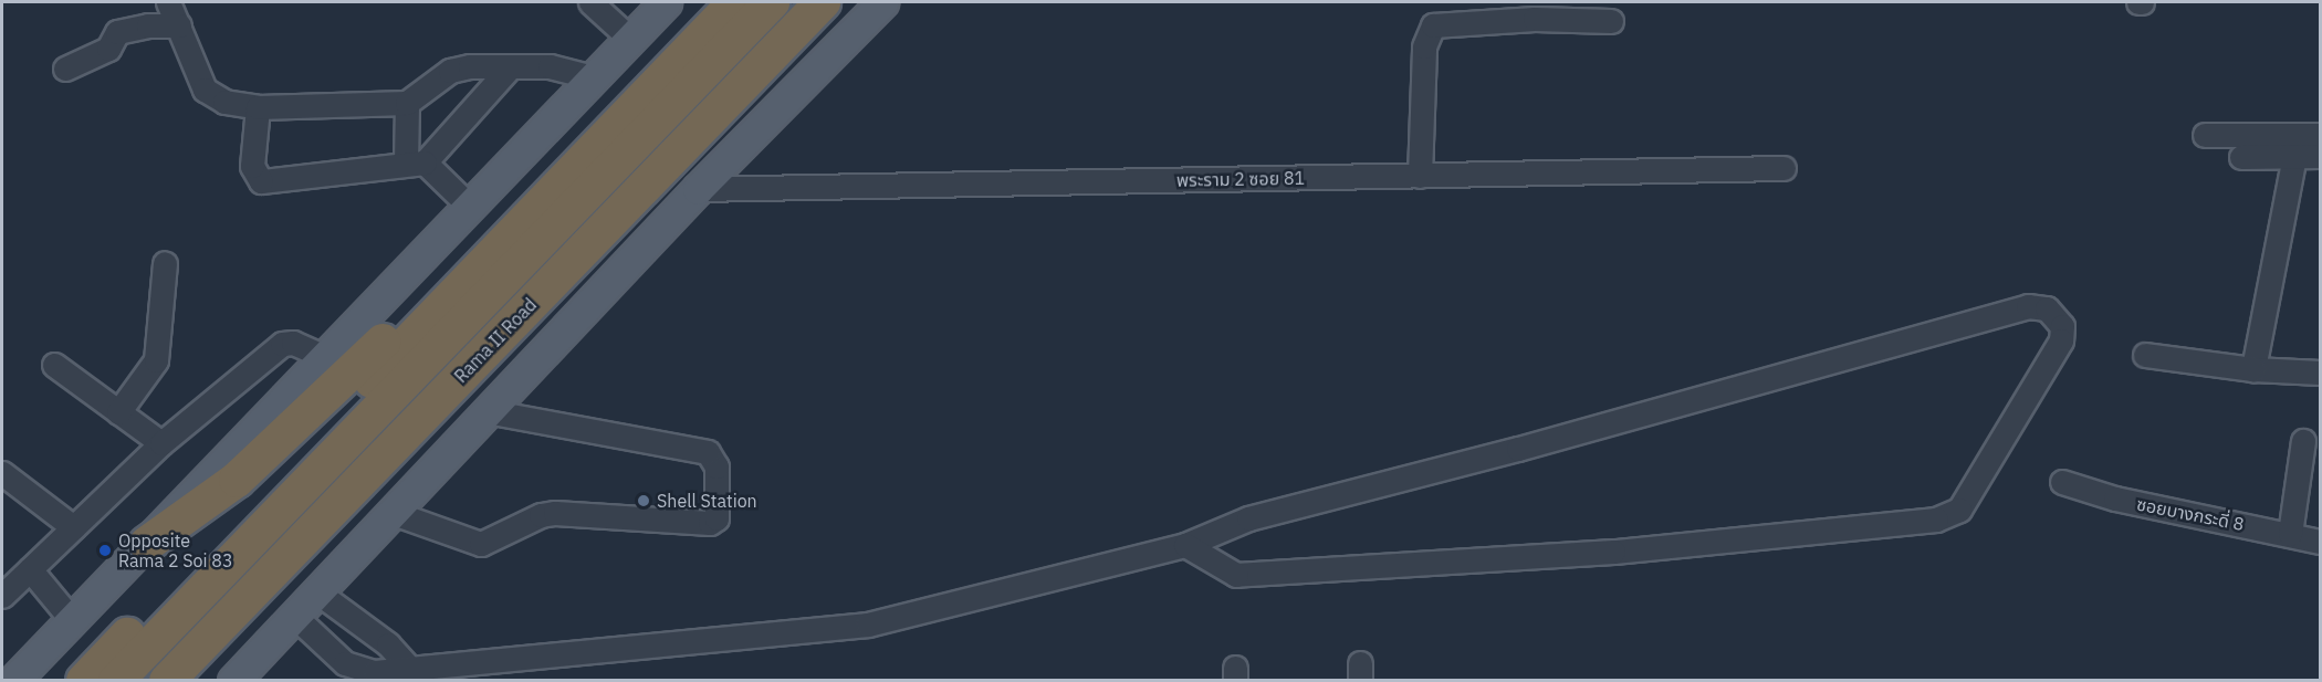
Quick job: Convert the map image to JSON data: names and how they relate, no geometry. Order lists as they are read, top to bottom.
{
  "streets": {
    "highway": ["Rama II Road"],
    "street": ["พระราม 2 ซอย 81", "ซอยบางกระดี่ 8"]
  },
  "places": ["Shell Station", "Opposite Rama 2 Soi 83"]
}
